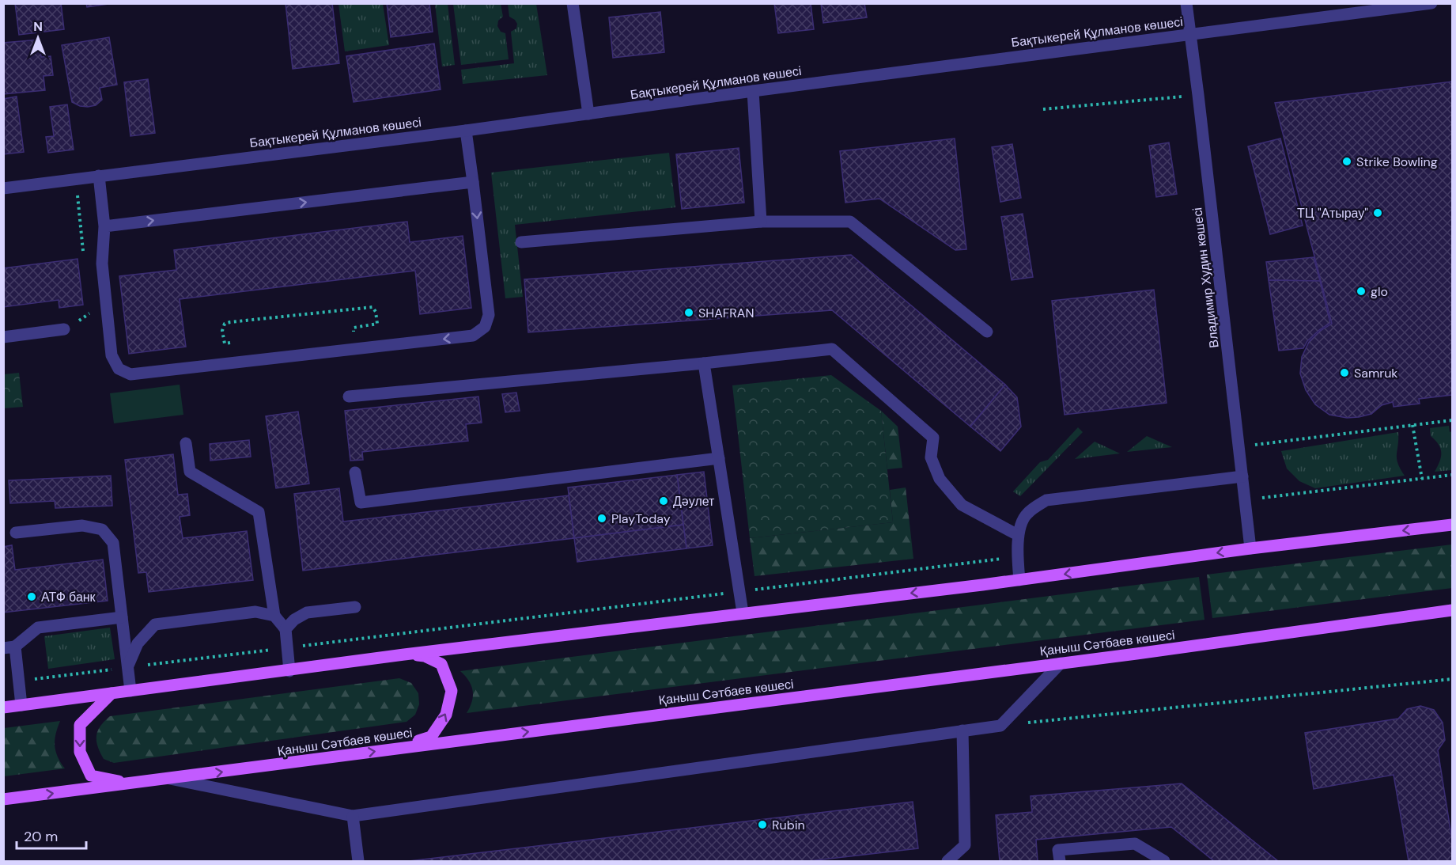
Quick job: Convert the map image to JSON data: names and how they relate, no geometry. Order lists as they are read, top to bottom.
{
  "streets": {
    "main road": ["Қаныш Сәтбаев көшесі"],
    "street": ["Бақтыкерей Құлманов көшесі", "Владимир Худин көшесі"]
  },
  "crossings": [
    ["Бақтыкерей Құлманов көшесі", "Владимир Худин көшесі"]
  ],
  "places": [
    "Strike Bowling",
    "ТЦ \"Атырау\"",
    "glo",
    "SHAFRAN",
    "Samruk",
    "Дәулет",
    "PlayToday",
    "АТФ банк",
    "Rubin"
  ],
  "scale_bar": "20 m",
  "north": "top"
}
